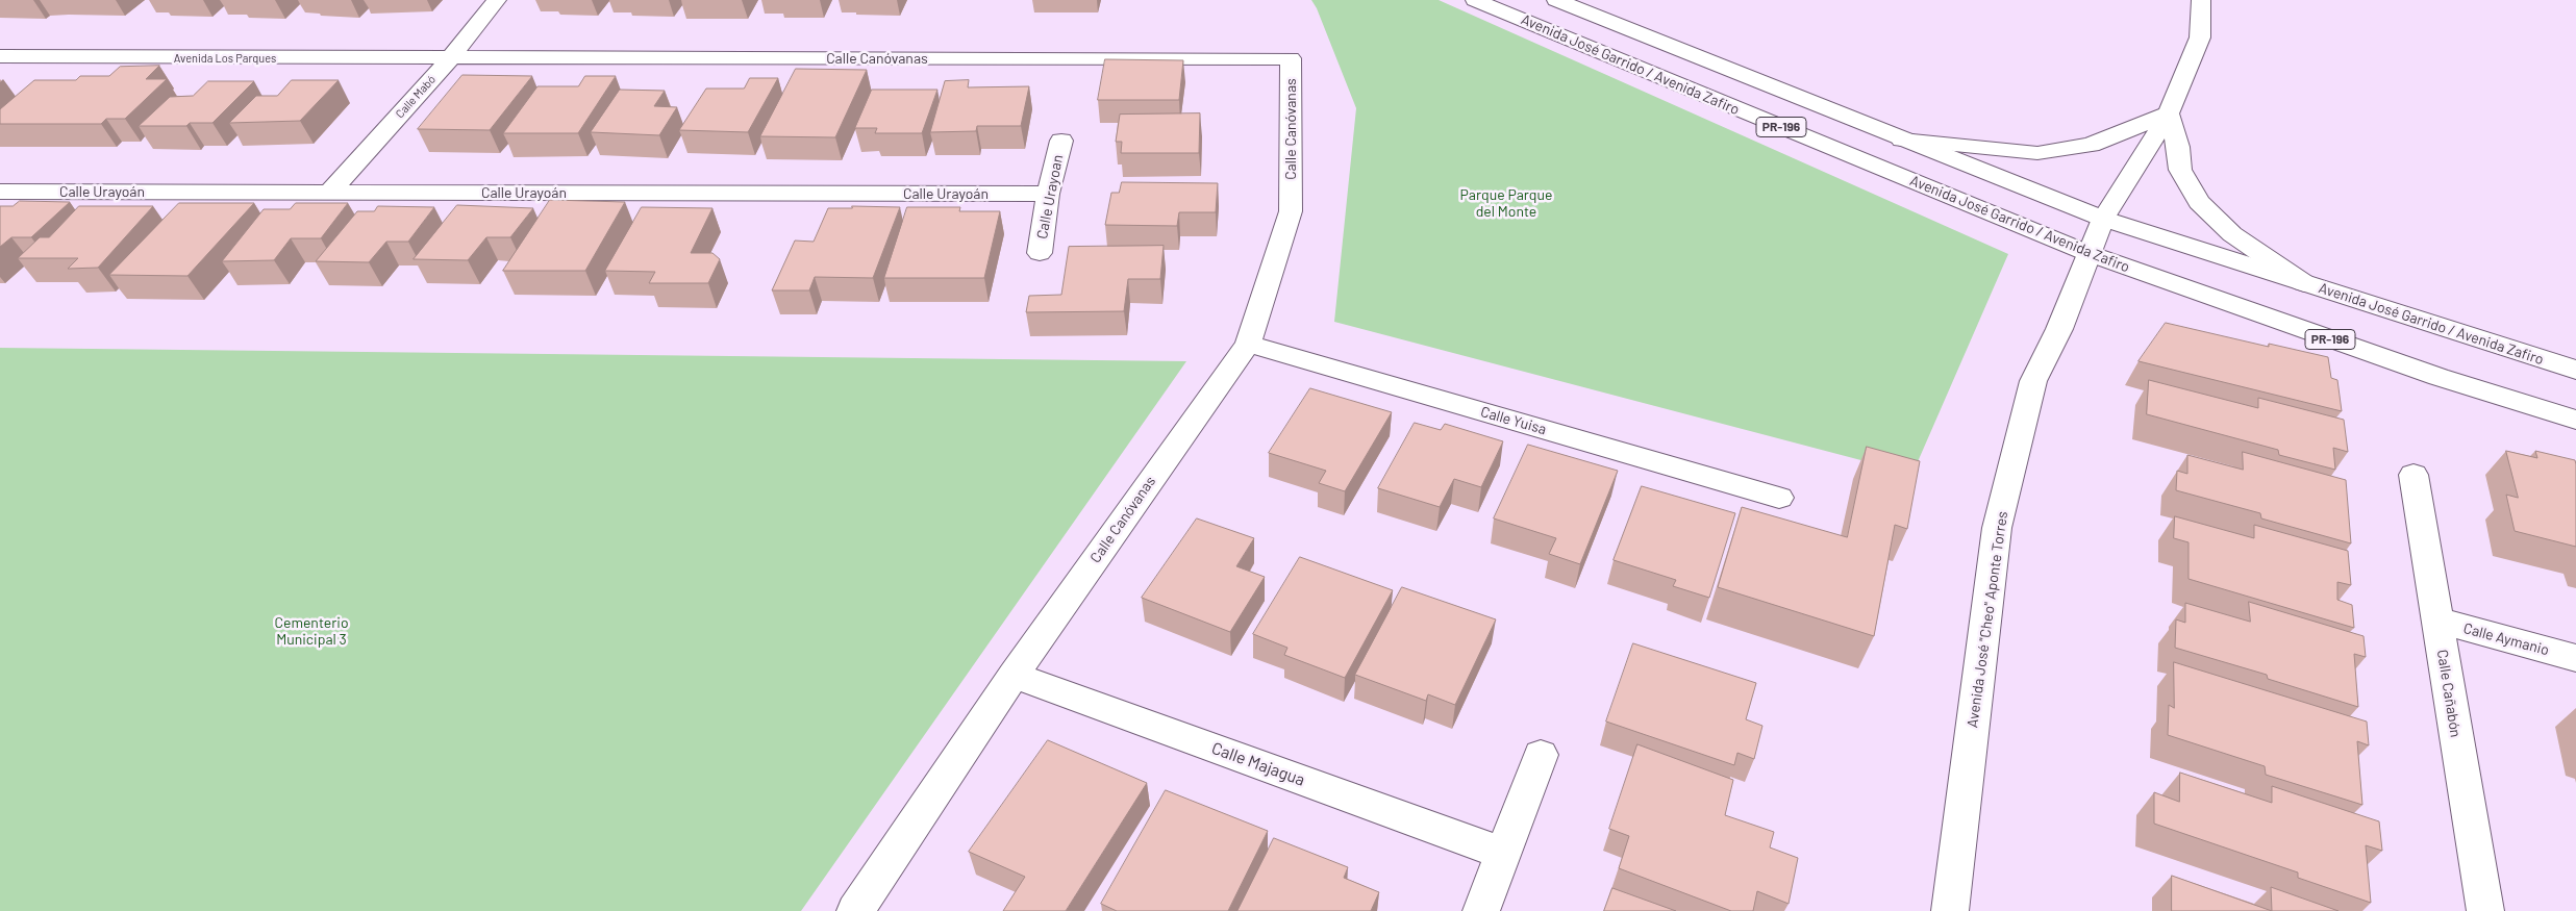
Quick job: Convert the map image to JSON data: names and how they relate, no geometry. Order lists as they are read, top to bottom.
{
  "streets": {
    "street": [
      "Avenida Los Parques",
      "Calle Canóvanas",
      "Avenida José Garrido / Avenida Zafiro",
      "Calle Mabó",
      "PR-196",
      "Calle Urayoán",
      "Calle Urayoan",
      "Calle Yuisa",
      "Avenida José \"Cheo\" Aponte Torres",
      "Calle Aymanio",
      "Calle Cañabón",
      "Calle Majagua"
    ]
  },
  "crossings": [
    ["Avenida Los Parques", "Calle Canóvanas"],
    ["Avenida Los Parques", "Calle Mabó"],
    ["Calle Canóvanas", "Calle Mabó"],
    ["Calle Canóvanas", "Calle Yuisa"],
    ["Calle Canóvanas", "Calle Majagua"],
    ["Avenida José Garrido / Avenida Zafiro", "Avenida José \"Cheo\" Aponte Torres"],
    ["Calle Mabó", "Calle Urayoán"],
    ["Calle Urayoán", "Calle Urayoan"],
    ["Calle Aymanio", "Calle Cañabón"]
  ],
  "parks": ["Parque Parque del Monte", "Cementerio Municipal 3"]
}
